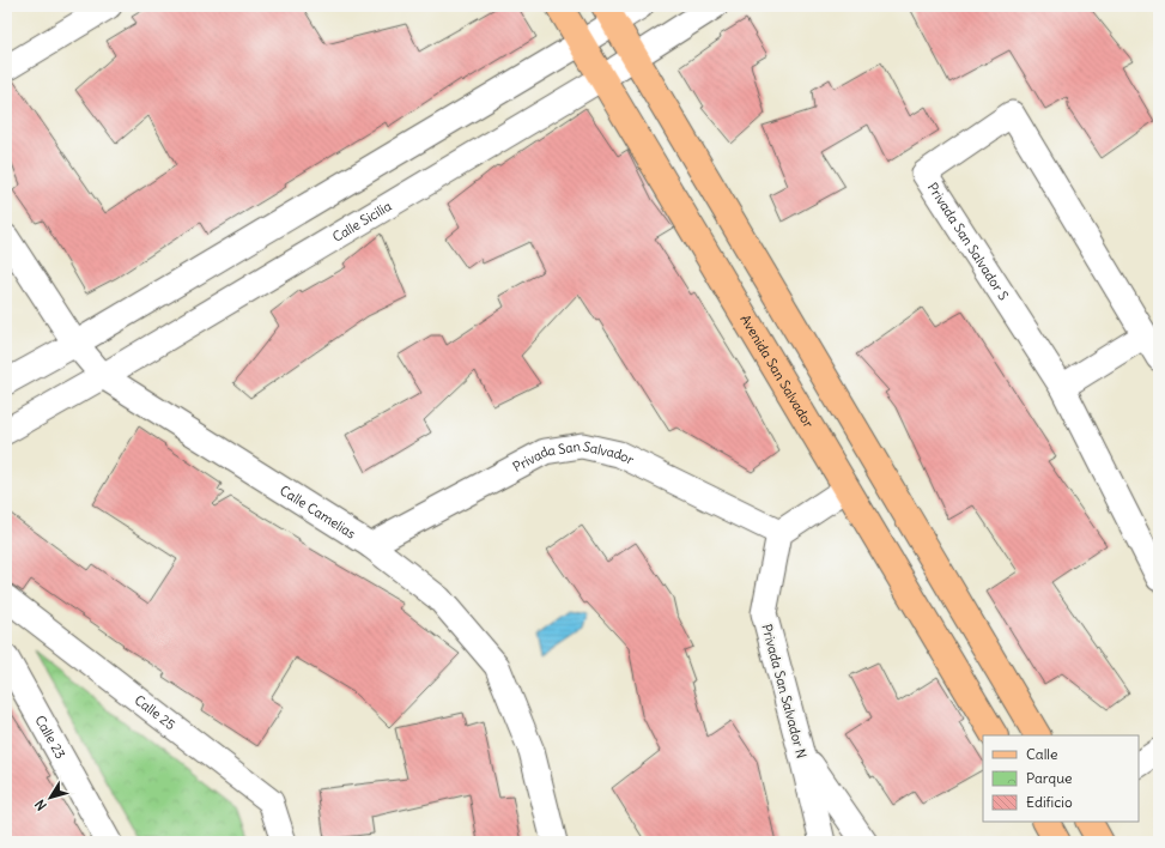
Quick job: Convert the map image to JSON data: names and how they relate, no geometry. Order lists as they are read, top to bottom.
{
  "streets": {
    "main road": ["Avenida San Salvador"],
    "street": [
      "Calle Sicilia",
      "Privada San Salvador S",
      "Privada San Salvador",
      "Calle Camelias",
      "Privada San Salvador N",
      "Calle 25",
      "Calle 23"
    ]
  },
  "crossings": [
    ["Calle Sicilia", "Avenida San Salvador"],
    ["Calle Sicilia", "Calle Camelias"],
    ["Privada San Salvador", "Calle Camelias"],
    ["Privada San Salvador", "Privada San Salvador N"]
  ],
  "legend": ["Calle", "Parque", "Edificio"],
  "north": "bottom left"
}
